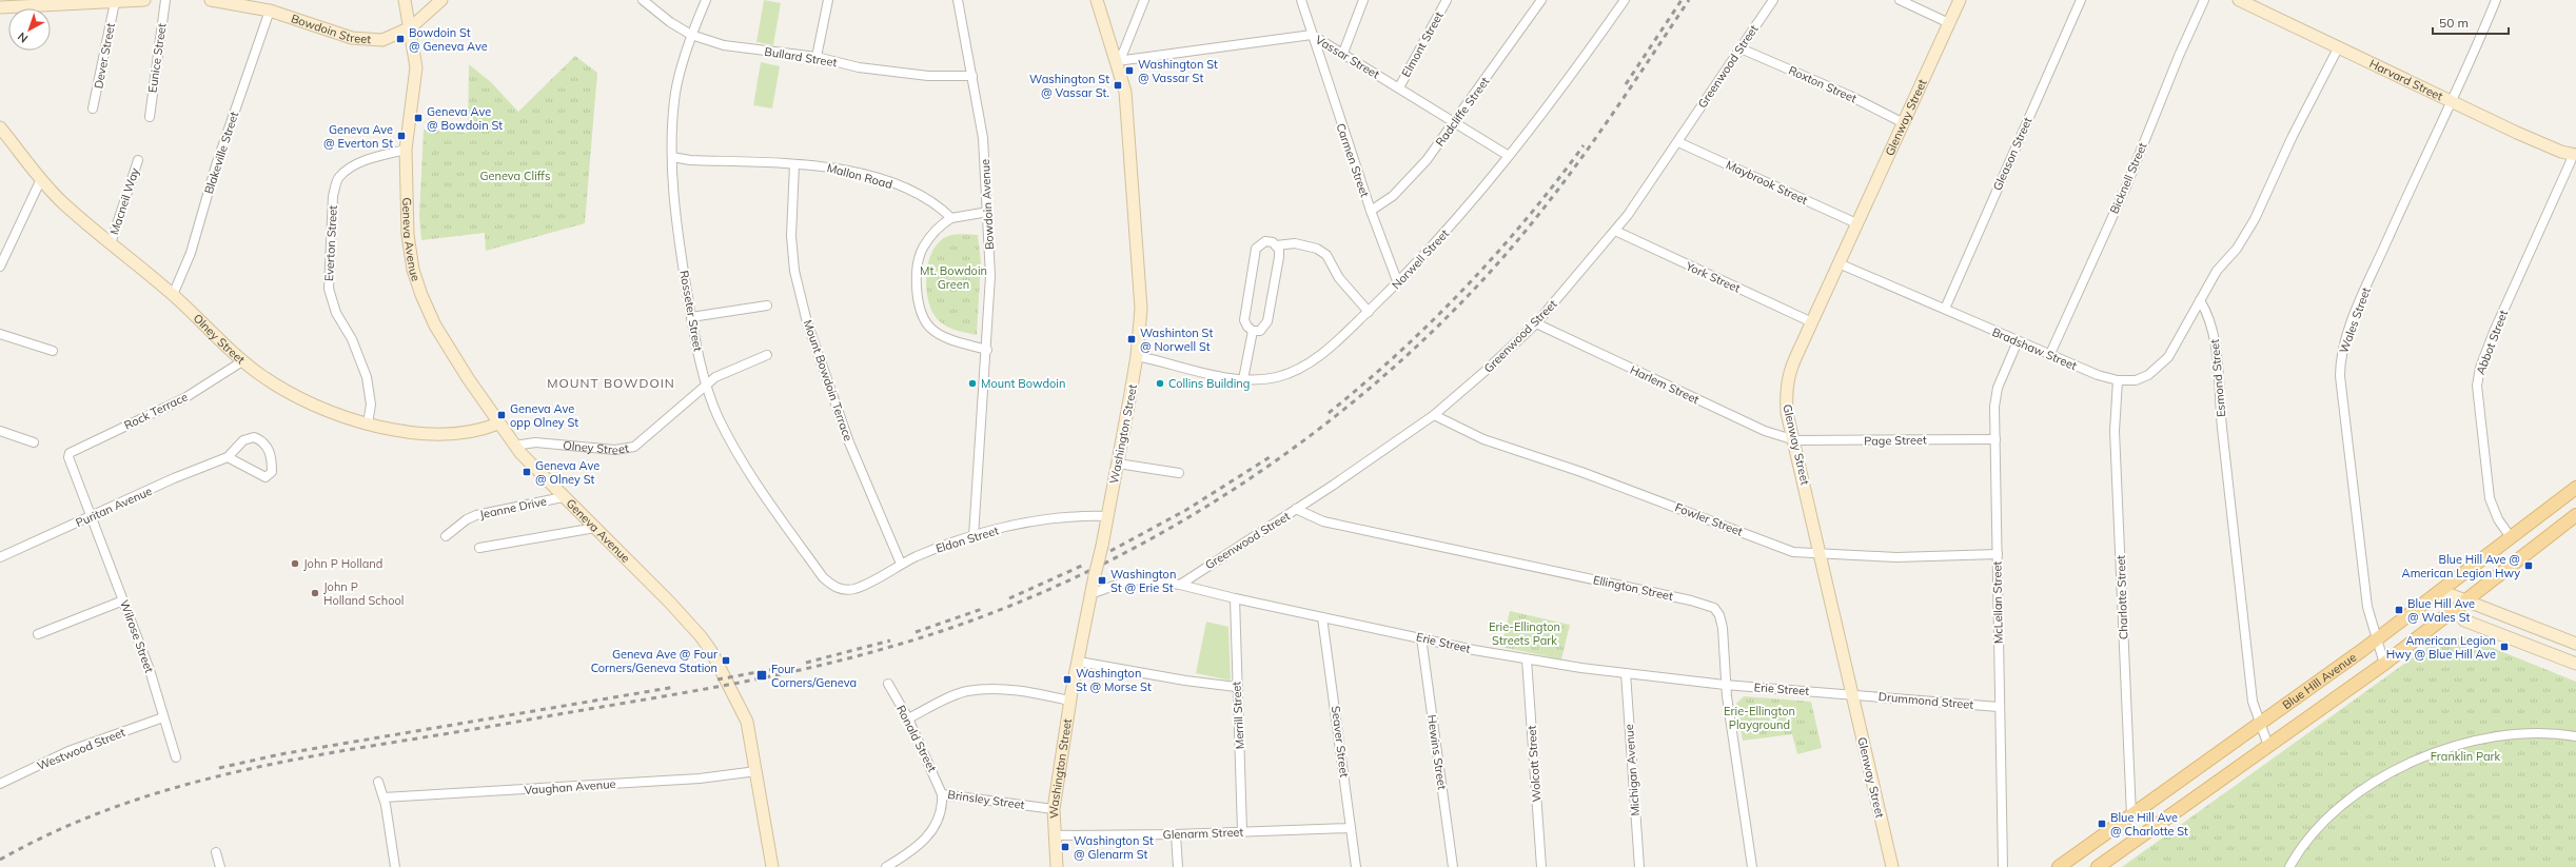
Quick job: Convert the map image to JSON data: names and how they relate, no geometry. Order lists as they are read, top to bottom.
{
  "streets": {
    "main road": [
      "Bowdoin Street",
      "Harvard Street",
      "Glenway Street",
      "Geneva Avenue",
      "Olney Street",
      "Washington Street",
      "Blue Hill Avenue"
    ],
    "street": [
      "Elmont Street",
      "Dever Street",
      "Bullard Street",
      "Vassar Street",
      "Eunice Street",
      "Greenwood Street",
      "Roxton Street",
      "Radcliffe Street",
      "Blakeville Street",
      "Gleason Street",
      "Carmen Street",
      "Mallon Road",
      "Bicknell Street",
      "Maybrook Street",
      "Macneil Way",
      "Bowdoin Avenue",
      "Everton Street",
      "Norwell Street",
      "York Street",
      "Rosseter Street",
      "Wales Street",
      "Abbot Street",
      "Bradshaw Street",
      "Esmond Street",
      "Mount Bowdoin Terrace",
      "Harlem Street",
      "Rock Terrace",
      "Page Street",
      "Puritan Avenue",
      "Jeanne Drive",
      "Fowler Street",
      "Eldon Street",
      "Ellington Street",
      "Charlotte Street",
      "McLellan Street",
      "Wilrose Street",
      "Erie Street",
      "Drummond Street",
      "Merrill Street",
      "Ronald Street",
      "Seaver Street",
      "Westwood Street",
      "Hewins Street",
      "Wolcott Street",
      "Michigan Avenue",
      "Vaughan Avenue",
      "Brinsley Street",
      "Glenarm Street"
    ]
  },
  "crossings": [
    ["Bowdoin Street", "Blakeville Street"],
    ["Bowdoin Street", "Geneva Avenue"],
    ["Elmont Street", "Vassar Street"],
    ["Bullard Street", "Bowdoin Avenue"],
    ["Bullard Street", "Rosseter Street"],
    ["Vassar Street", "Radcliffe Street"],
    ["Vassar Street", "Carmen Street"],
    ["Vassar Street", "Norwell Street"],
    ["Vassar Street", "Washington Street"],
    ["Greenwood Street", "Roxton Street"],
    ["Greenwood Street", "Maybrook Street"],
    ["Greenwood Street", "York Street"],
    ["Greenwood Street", "Harlem Street"],
    ["Greenwood Street", "Fowler Street"],
    ["Greenwood Street", "Ellington Street"],
    ["Greenwood Street", "Erie Street"],
    ["Harvard Street", "Wales Street"],
    ["Harvard Street", "Abbot Street"],
    ["Roxton Street", "Glenway Street"],
    ["Radcliffe Street", "Carmen Street"],
    ["Glenway Street", "Maybrook Street"],
    ["Glenway Street", "York Street"],
    ["Glenway Street", "Bradshaw Street"],
    ["Glenway Street", "Harlem Street"],
    ["Glenway Street", "Page Street"],
    ["Glenway Street", "Fowler Street"],
    ["Glenway Street", "Erie Street"],
    ["Glenway Street", "Drummond Street"],
    ["Blakeville Street", "Olney Street"],
    ["Gleason Street", "Bradshaw Street"],
    ["Carmen Street", "Norwell Street"],
    ["Mallon Road", "Rosseter Street"],
    ["Mallon Road", "Mount Bowdoin Terrace"],
    ["Bicknell Street", "Bradshaw Street"],
    ["Macneil Way", "Olney Street"],
    ["Bowdoin Avenue", "Eldon Street"],
    ["Geneva Avenue", "Everton Street"],
    ["Geneva Avenue", "Olney Street"],
    ["Geneva Avenue", "Jeanne Drive"],
    ["Geneva Avenue", "Vaughan Avenue"],
    ["Everton Street", "Olney Street"],
    ["Norwell Street", "Washington Street"],
    ["Rosseter Street", "Olney Street"],
    ["Rosseter Street", "Eldon Street"],
    ["Wales Street", "Blue Hill Avenue"],
    ["Olney Street", "Rock Terrace"],
    ["Abbot Street", "Blue Hill Avenue"],
    ["Bradshaw Street", "Esmond Street"],
    ["Bradshaw Street", "Charlotte Street"],
    ["Bradshaw Street", "McLellan Street"],
    ["Esmond Street", "Blue Hill Avenue"],
    ["Mount Bowdoin Terrace", "Eldon Street"],
    ["Harlem Street", "Page Street"],
    ["Rock Terrace", "Wilrose Street"],
    ["Washington Street", "Eldon Street"],
    ["Washington Street", "Erie Street"],
    ["Washington Street", "Brinsley Street"],
    ["Washington Street", "Glenarm Street"],
    ["Page Street", "McLellan Street"],
    ["Puritan Avenue", "Wilrose Street"],
    ["Fowler Street", "McLellan Street"],
    ["Ellington Street", "Erie Street"],
    ["Charlotte Street", "Blue Hill Avenue"],
    ["McLellan Street", "Drummond Street"],
    ["Wilrose Street", "Westwood Street"],
    ["Erie Street", "Drummond Street"],
    ["Erie Street", "Merrill Street"],
    ["Erie Street", "Seaver Street"],
    ["Erie Street", "Hewins Street"],
    ["Erie Street", "Wolcott Street"],
    ["Erie Street", "Michigan Avenue"],
    ["Merrill Street", "Glenarm Street"],
    ["Ronald Street", "Brinsley Street"],
    ["Seaver Street", "Glenarm Street"]
  ],
  "districts": ["MOUNT BOWDOIN"],
  "parks": [
    "Geneva Cliffs",
    "Mt. Bowdoin Green",
    "Erie-Ellington Streets Park",
    "Erie-Ellington Playground",
    "Franklin Park"
  ],
  "places": {
    "transit": [
      "Bowdoin St @ Geneva Ave",
      "Washington St @ Vassar St",
      "Washington St @ Vassar St.",
      "Geneva Ave @ Bowdoin St",
      "Geneva Ave @ Everton St",
      "Washinton St @ Norwell St",
      "Geneva Ave opp Olney St",
      "Geneva Ave @ Olney St",
      "Blue Hill Ave @ American Legion Hwy",
      "Washington St @ Erie St",
      "Blue Hill Ave @ Wales St",
      "American Legion Hwy @ Blue Hill Ave",
      "Geneva Ave @ Four Corners/Geneva Station",
      "Four Corners/Geneva",
      "Washington St @ Morse St",
      "Blue Hill Ave @ Charlotte St",
      "Washington St @ Glenarm St"
    ],
    "other": [
      "Mount Bowdoin",
      "Collins Building",
      "John P Holland",
      "John P Holland School"
    ]
  },
  "scale_bar": "50 m",
  "north": "bottom left"
}
